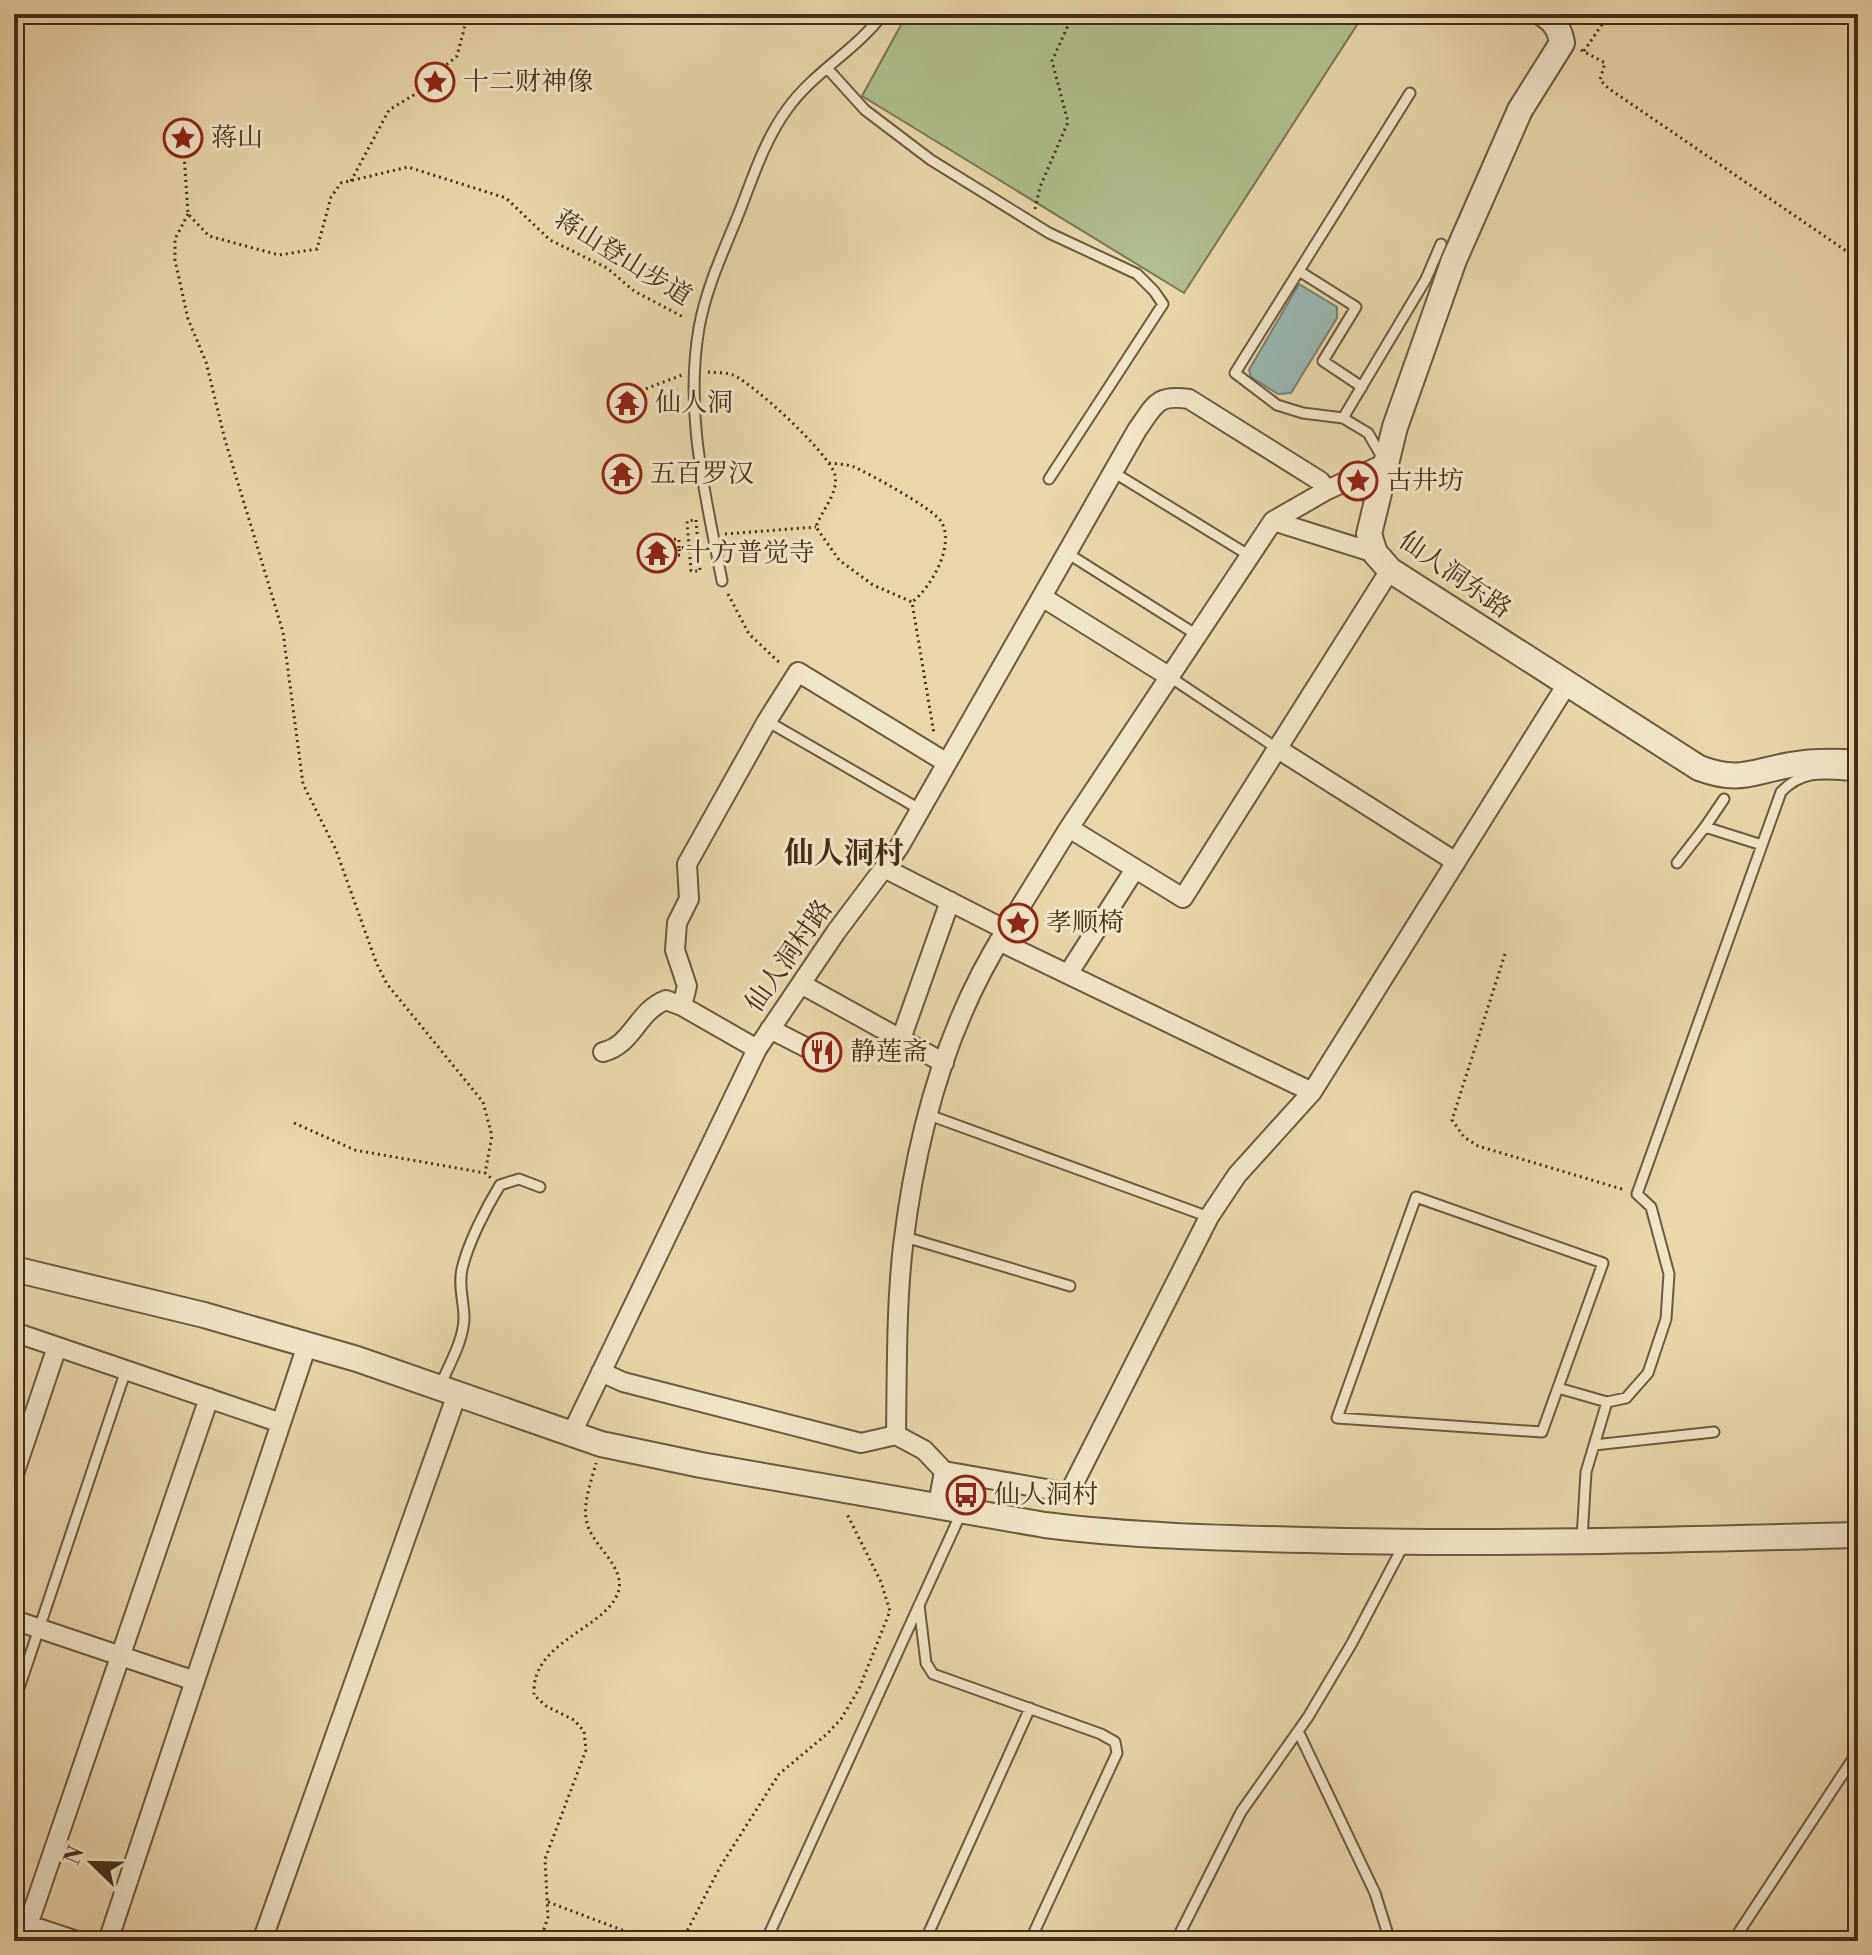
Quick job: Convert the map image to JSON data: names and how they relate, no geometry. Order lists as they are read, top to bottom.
{
  "streets": {
    "street": ["仙人洞东路", "仙人洞村路"],
    "path": ["蒋山登山步道"]
  },
  "districts": ["仙人洞村"],
  "places": {
    "place": [
      "十二财神像",
      "蒋山",
      "古井坊",
      "孝顺椅"
    ],
    "temple": ["仙人洞", "五百罗汉", "十方普觉寺"],
    "restaurant": ["静莲斋"],
    "bus stop": ["仙人洞村"]
  },
  "north": "top left"
}
